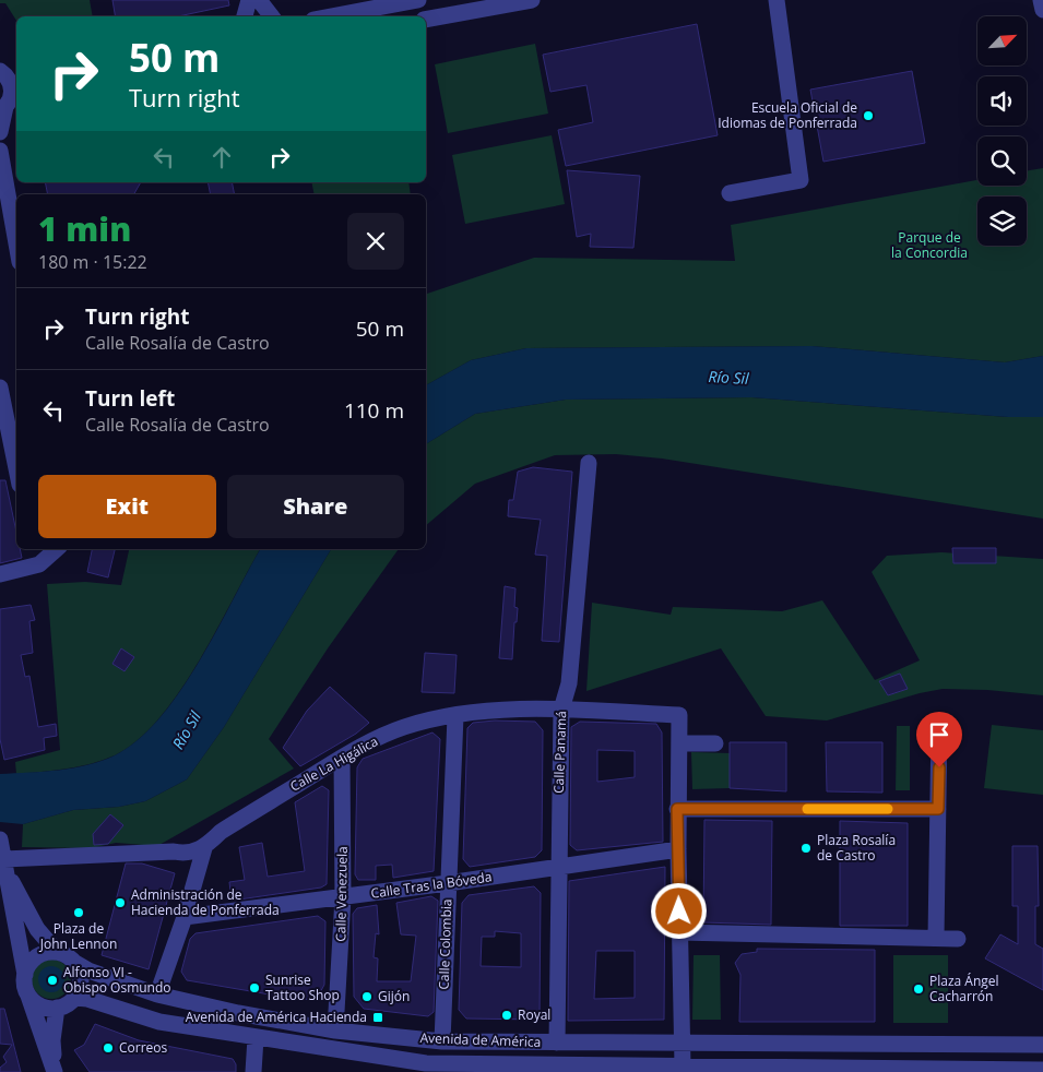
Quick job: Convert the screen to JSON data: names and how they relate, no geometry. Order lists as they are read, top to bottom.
{
  "streets": {
    "street": [
      "Calle Panamá",
      "Calle La Higálica",
      "Calle Tras la Bóveda",
      "Calle Venezuela",
      "Calle Colombia",
      "Avenida de América"
    ]
  },
  "crossings": [
    ["Calle Panamá", "Calle La Higálica"],
    ["Calle Panamá", "Calle Tras la Bóveda"],
    ["Calle Panamá", "Avenida de América"],
    ["Calle La Higálica", "Calle Venezuela"],
    ["Calle La Higálica", "Calle Colombia"],
    ["Calle Tras la Bóveda", "Calle Venezuela"],
    ["Calle Tras la Bóveda", "Calle Colombia"],
    ["Calle Venezuela", "Avenida de América"],
    ["Calle Colombia", "Avenida de América"]
  ],
  "water": ["Río Sil"],
  "parks": ["Parque de la Concordia"],
  "places": {
    "other": [
      "Escuela Oficial de Idiomas de Ponferrada",
      "Plaza Rosalía de Castro",
      "Administración de Hacienda de Ponferrada",
      "Plaza de John Lennon",
      "Alfonso VI - Obispo Osmundo",
      "Sunrise Tattoo Shop",
      "Plaza Ángel Cacharrón",
      "Gijón",
      "Royal",
      "Correos"
    ],
    "transit": ["Avenida de América Hacienda"]
  },
  "north": "top right",
  "page": {
    "turn": ["50 m", "Turn right"],
    "heading": ["1 min", "180 m · 15:22"],
    "list": [
      {
        "name": "Turn right",
        "note": "Calle Rosalía de Castro",
        "value": "50 m"
      },
      {
        "name": "Turn left",
        "note": "Calle Rosalía de Castro",
        "value": "110 m"
      }
    ],
    "buttons": ["Exit", "Share"]
  }
}
